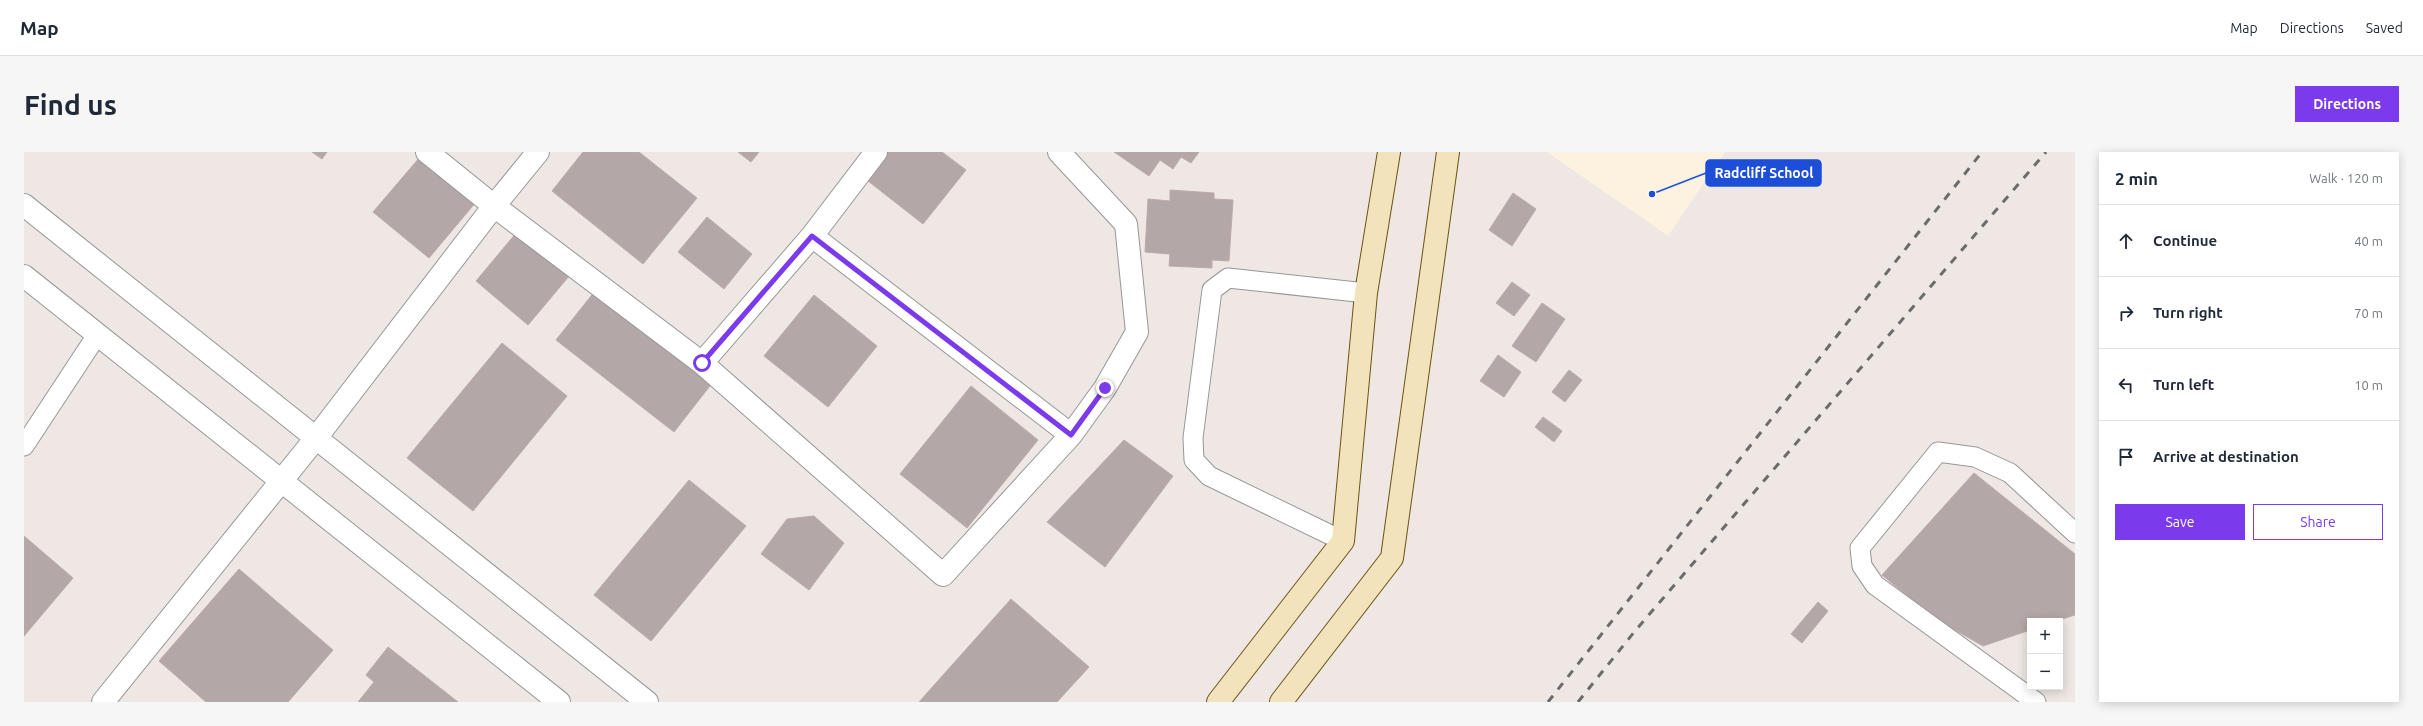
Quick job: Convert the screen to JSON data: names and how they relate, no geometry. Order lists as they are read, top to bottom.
{
  "places": ["Radcliff School"],
  "page": {
    "header": "Map",
    "nav": ["Map", "Directions", "Saved"],
    "buttons": [
      "Directions",
      ["Save", "Share"]
    ],
    "title": "Find us",
    "heading": ["2 min", "Walk · 120 m"],
    "list": [
      ["Continue", "40 m"],
      ["Turn right", "70 m"],
      ["Turn left", "10 m"],
      "Arrive at destination"
    ],
    "map_buttons": ["+", "−"]
  }
}
